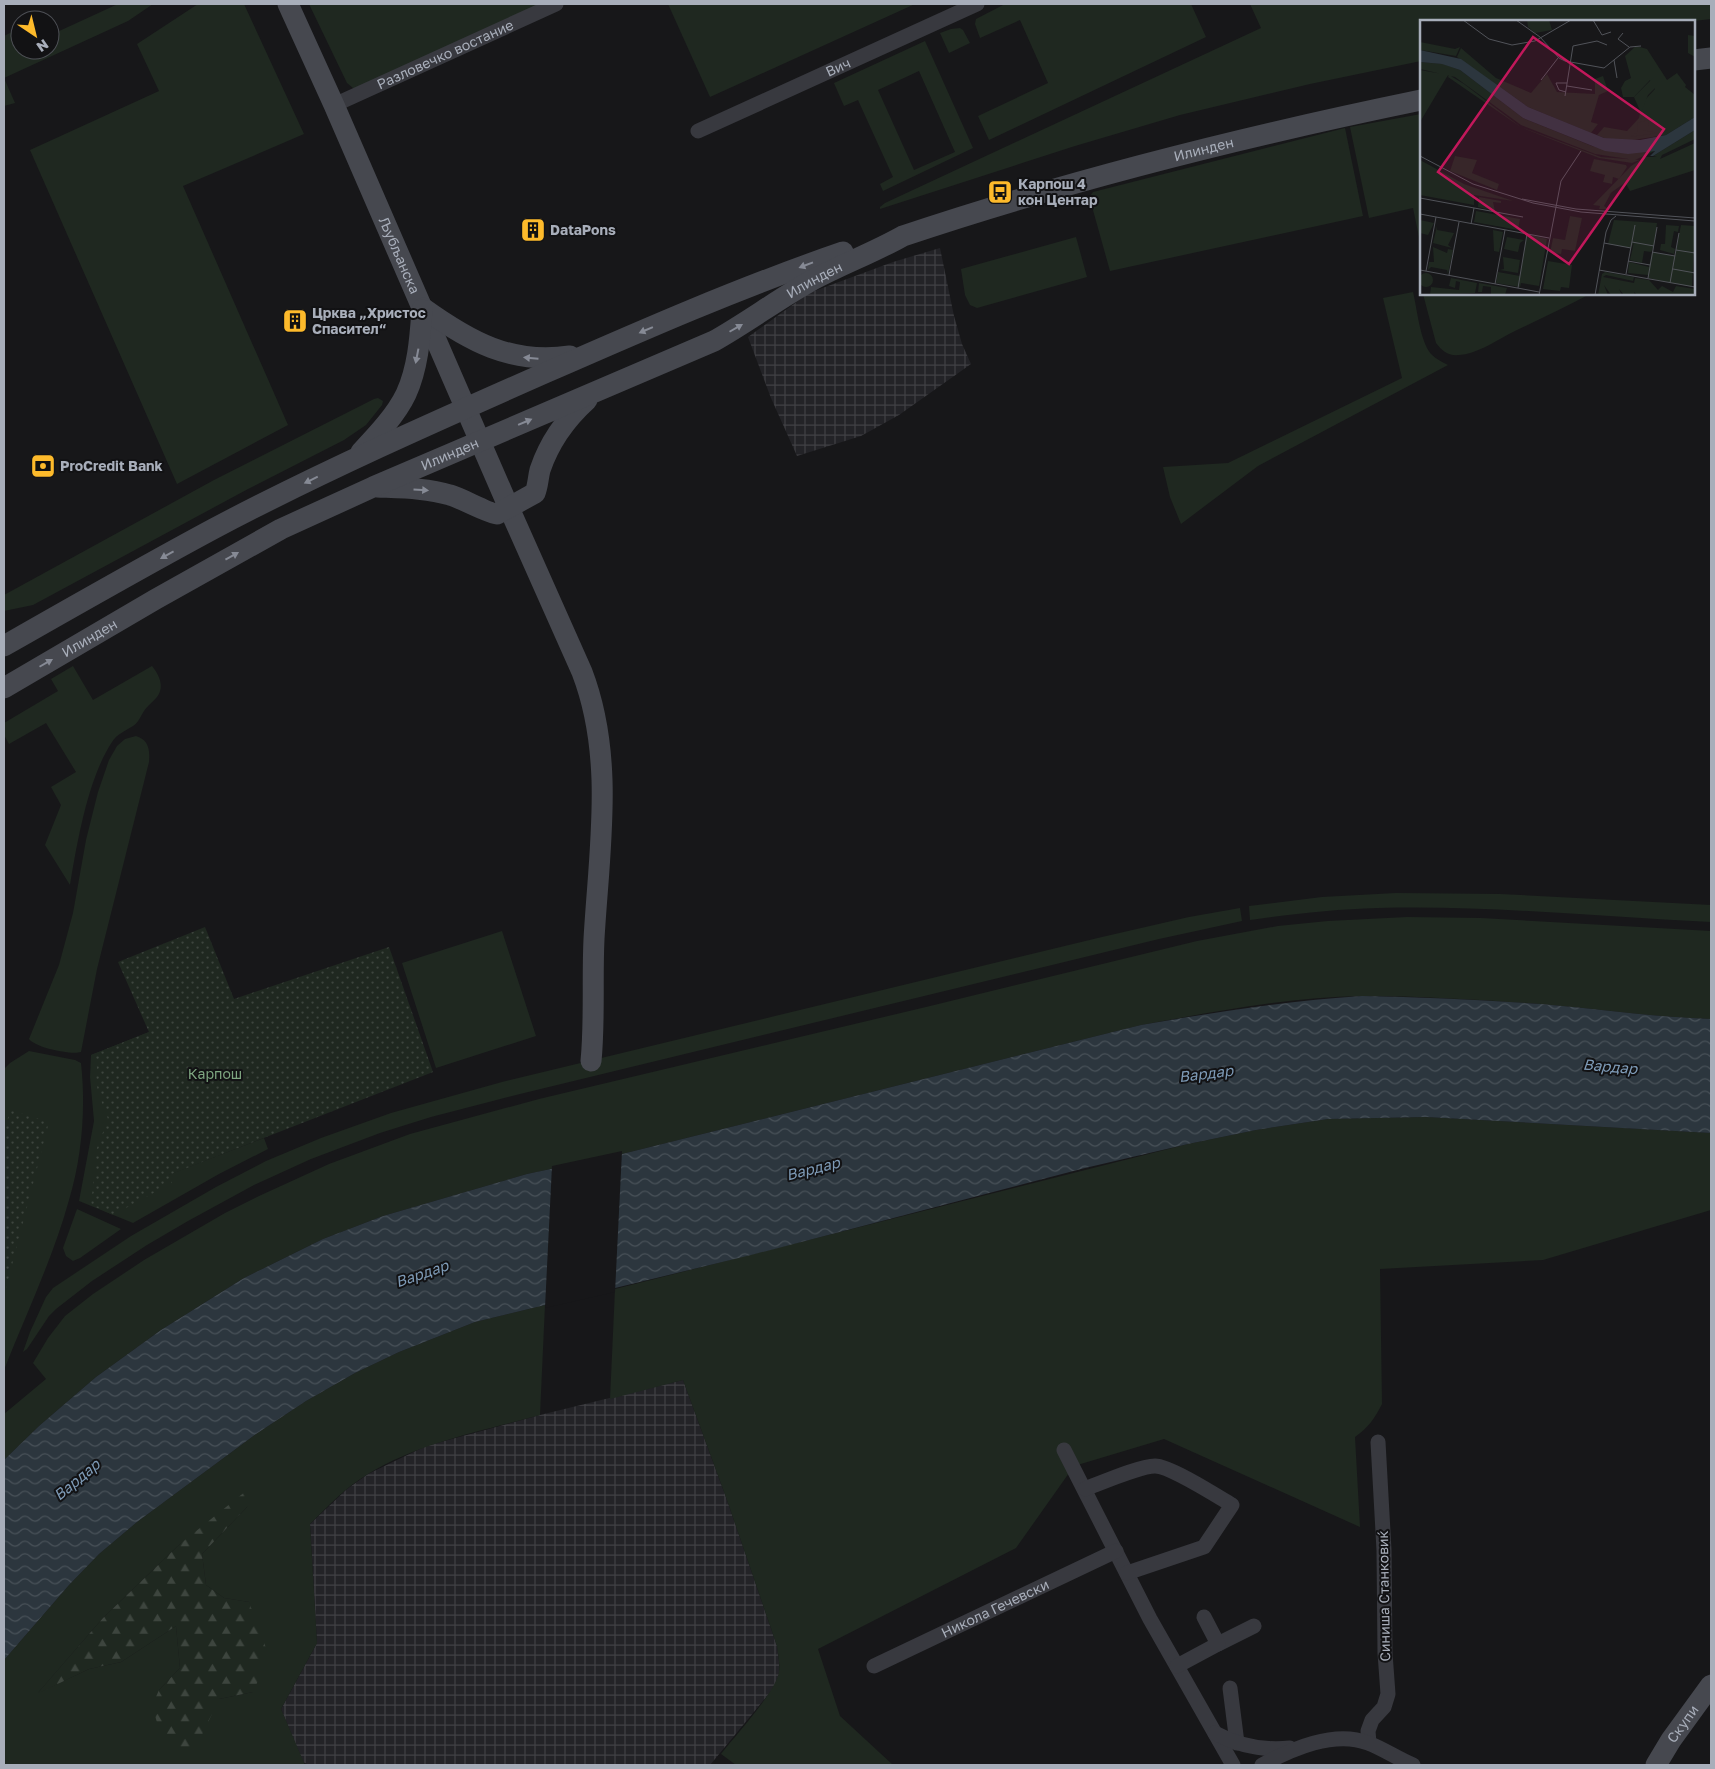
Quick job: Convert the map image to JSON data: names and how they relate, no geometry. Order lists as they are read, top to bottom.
{
  "streets": {
    "street": [
      "Разловечко востание",
      "Вич",
      "Илинден",
      "Љубљанска",
      "Синиша Станковиќ",
      "Никола Гечевски",
      "Скупи"
    ]
  },
  "crossings": [
    ["Разловечко востание", "Љубљанска"],
    ["Илинден", "Љубљанска"]
  ],
  "water": ["Вардар"],
  "parks": ["Карпош"],
  "places": {
    "bus stop": ["Карпош 4 кон Центар"],
    "building": ["DataPons", "Црква „Христос Спасител“"],
    "bank": ["ProCredit Bank"]
  },
  "north": "bottom right"
}
